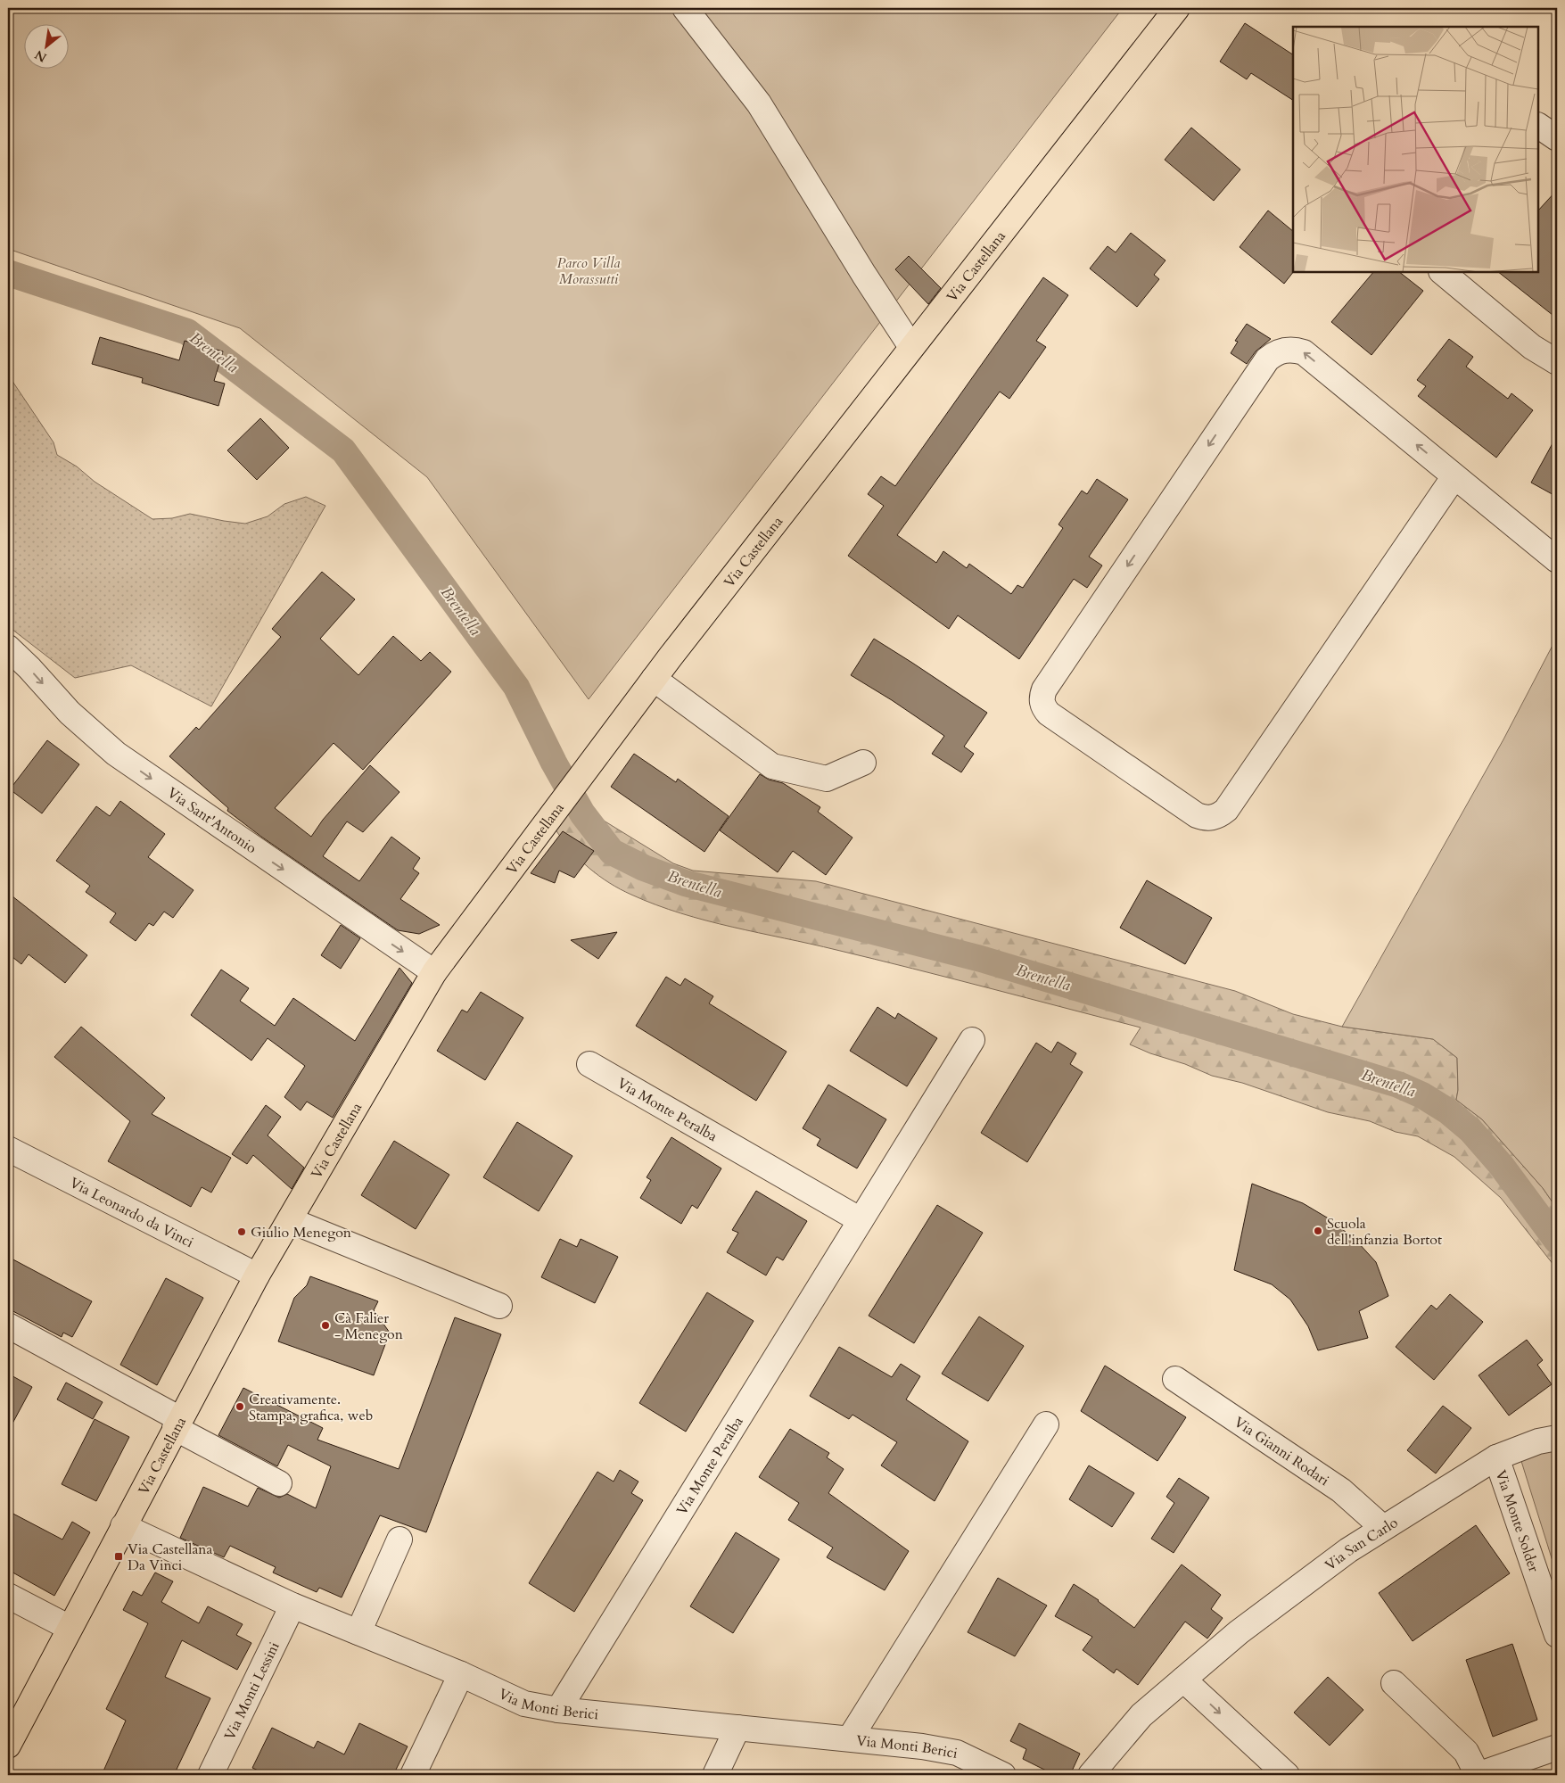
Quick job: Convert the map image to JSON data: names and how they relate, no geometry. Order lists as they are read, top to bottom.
{
  "streets": {
    "main road": ["Via Castellana"],
    "street": [
      "Via Sant'Antonio",
      "Via Monte Peralba",
      "Via Leonardo da Vinci",
      "Via Gianni Rodari",
      "Via Monte Solder",
      "Via San Carlo",
      "Via Monti Lessini",
      "Via Monti Berici"
    ]
  },
  "crossings": [
    ["Via Castellana", "Via Sant'Antonio"],
    ["Via Castellana", "Via Leonardo da Vinci"],
    ["Via Castellana", "Via Monti Berici"],
    ["Via Monte Peralba", "Via Monti Berici"],
    ["Via Gianni Rodari", "Via San Carlo"],
    ["Via Monte Solder", "Via San Carlo"],
    ["Via Monti Lessini", "Via Monti Berici"]
  ],
  "one_way": ["Via Sant'Antonio"],
  "water": ["Brentella"],
  "parks": ["Parco Villa Morassutti"],
  "places": {
    "other": [
      "Scuola dell'infanzia Bortot",
      "Giulio Menegon",
      "Cà Falier - Menegon",
      "Creativamente. Stampa, grafica, web"
    ],
    "transit": ["Via Castellana Da Vinci"]
  },
  "north": "bottom left"
}
